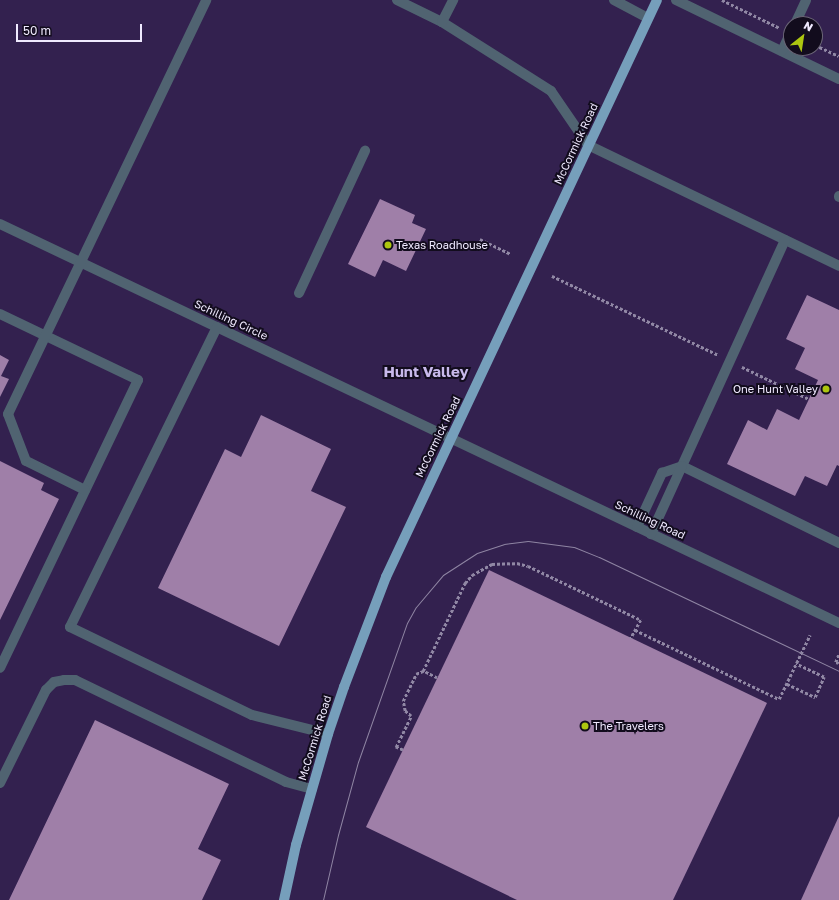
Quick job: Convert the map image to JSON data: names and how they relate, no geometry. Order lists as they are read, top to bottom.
{
  "streets": {
    "main road": ["McCormick Road"],
    "street": ["Schilling Circle", "Schilling Road"]
  },
  "crossings": [
    ["McCormick Road", "Schilling Circle"],
    ["McCormick Road", "Schilling Road"],
    ["Schilling Circle", "Schilling Road"]
  ],
  "districts": ["Hunt Valley"],
  "places": ["Texas Roadhouse", "One Hunt Valley", "The Travelers"],
  "scale_bar": "50 m",
  "north": "top right"
}
